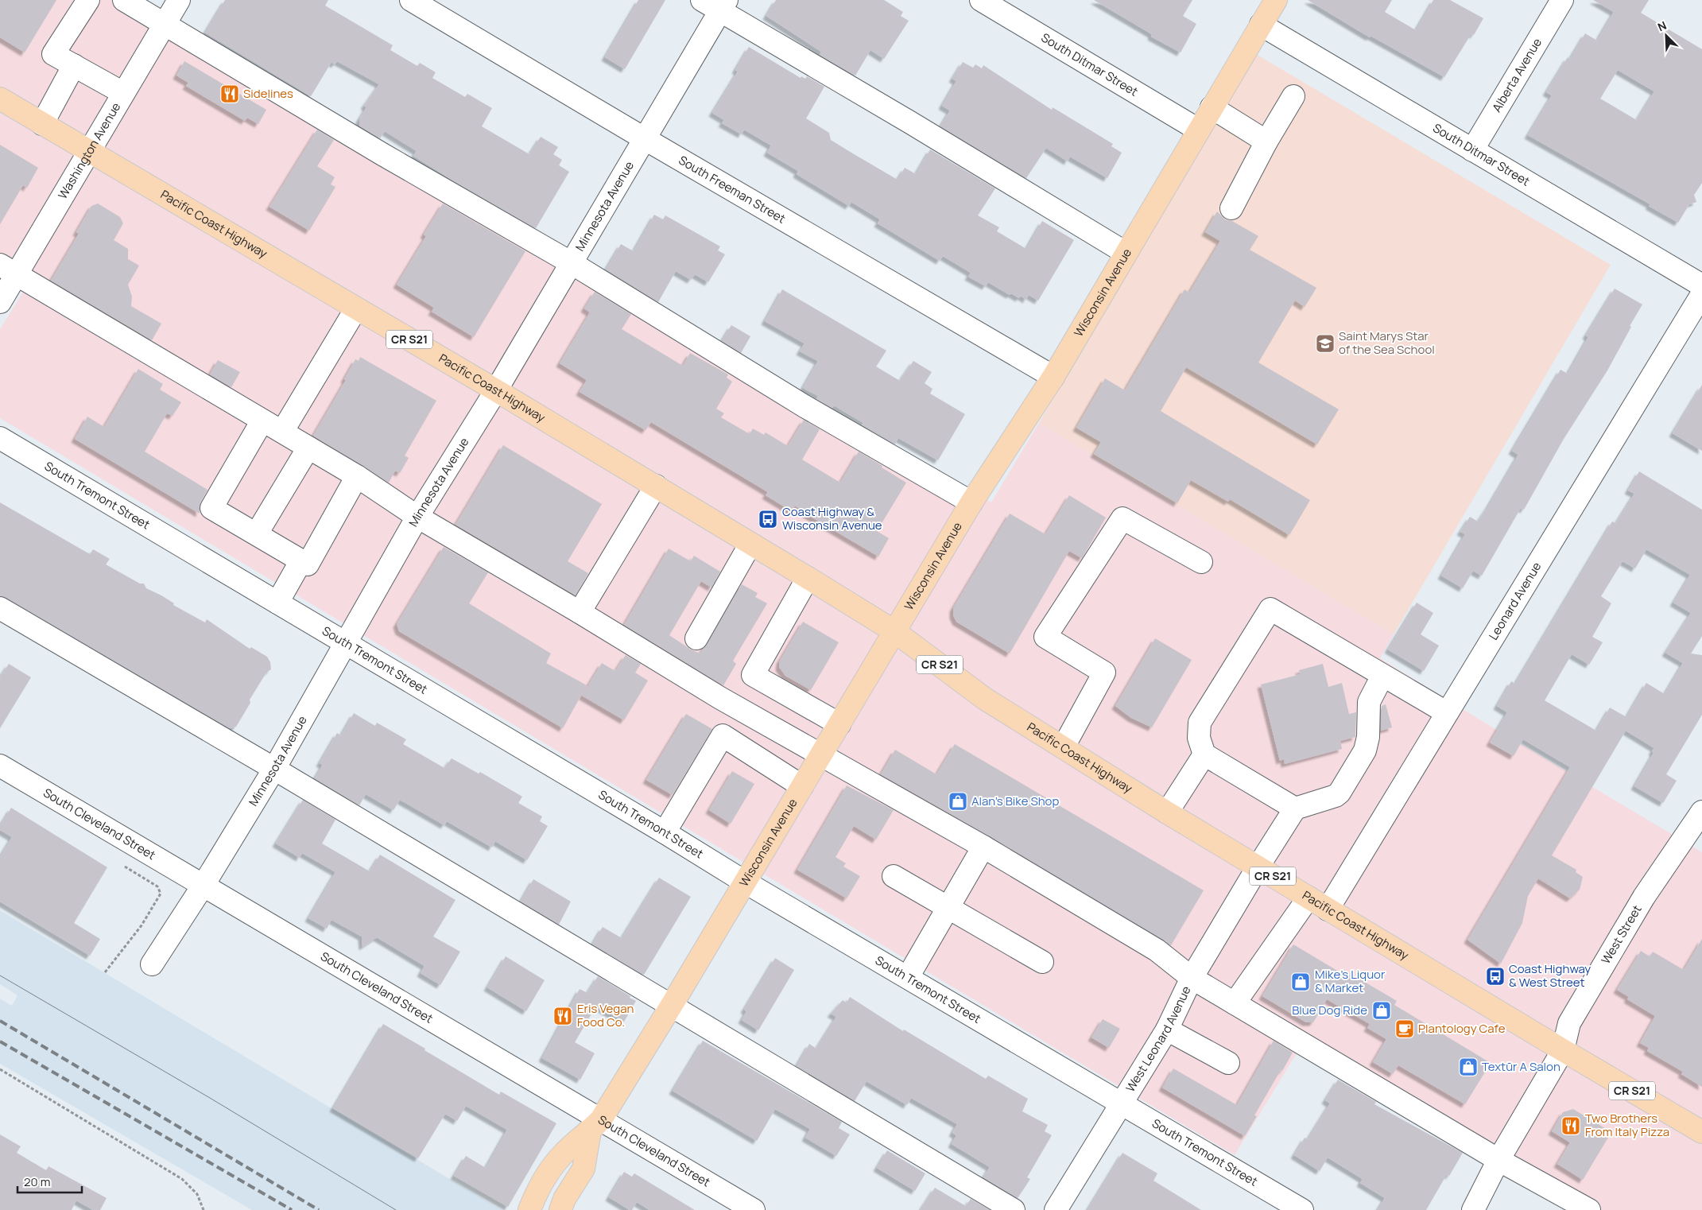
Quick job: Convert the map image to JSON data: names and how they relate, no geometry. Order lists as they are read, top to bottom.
{
  "streets": {
    "main road": ["Pacific Coast Highway", "Wisconsin Avenue", "CR S21"],
    "street": [
      "South Ditmar Street",
      "Alberta Avenue",
      "Washington Avenue",
      "South Freeman Street",
      "Minnesota Avenue",
      "South Tremont Street",
      "Leonard Avenue",
      "South Cleveland Street",
      "West Street",
      "West Leonard Avenue"
    ]
  },
  "crossings": [
    ["South Ditmar Street", "Alberta Avenue"],
    ["South Ditmar Street", "Wisconsin Avenue"],
    ["Washington Avenue", "Pacific Coast Highway"],
    ["South Freeman Street", "Minnesota Avenue"],
    ["South Freeman Street", "Wisconsin Avenue"],
    ["Minnesota Avenue", "Pacific Coast Highway"],
    ["Minnesota Avenue", "South Tremont Street"],
    ["Minnesota Avenue", "South Cleveland Street"],
    ["Pacific Coast Highway", "Wisconsin Avenue"],
    ["Pacific Coast Highway", "CR S21"],
    ["Pacific Coast Highway", "Leonard Avenue"],
    ["Pacific Coast Highway", "West Street"],
    ["Pacific Coast Highway", "West Leonard Avenue"],
    ["Wisconsin Avenue", "CR S21"],
    ["Wisconsin Avenue", "South Tremont Street"],
    ["Wisconsin Avenue", "South Cleveland Street"],
    ["South Tremont Street", "West Leonard Avenue"]
  ],
  "places": {
    "restaurant": ["Sidelines", "Eris Vegan Food Co.", "Two Brothers From Italy Pizza"],
    "school or university": ["Saint Marys Star of the Sea School"],
    "bus stop": ["Coast Highway & Wisconsin Avenue", "Coast Highway & West Street"],
    "shop": [
      "Alan's Bike Shop",
      "Mike's Liquor & Market",
      "Blue Dog Ride",
      "Textūr A Salon"
    ],
    "cafe": ["Plantology Cafe"]
  },
  "scale_bar": "20 m",
  "north": "top left"
}
